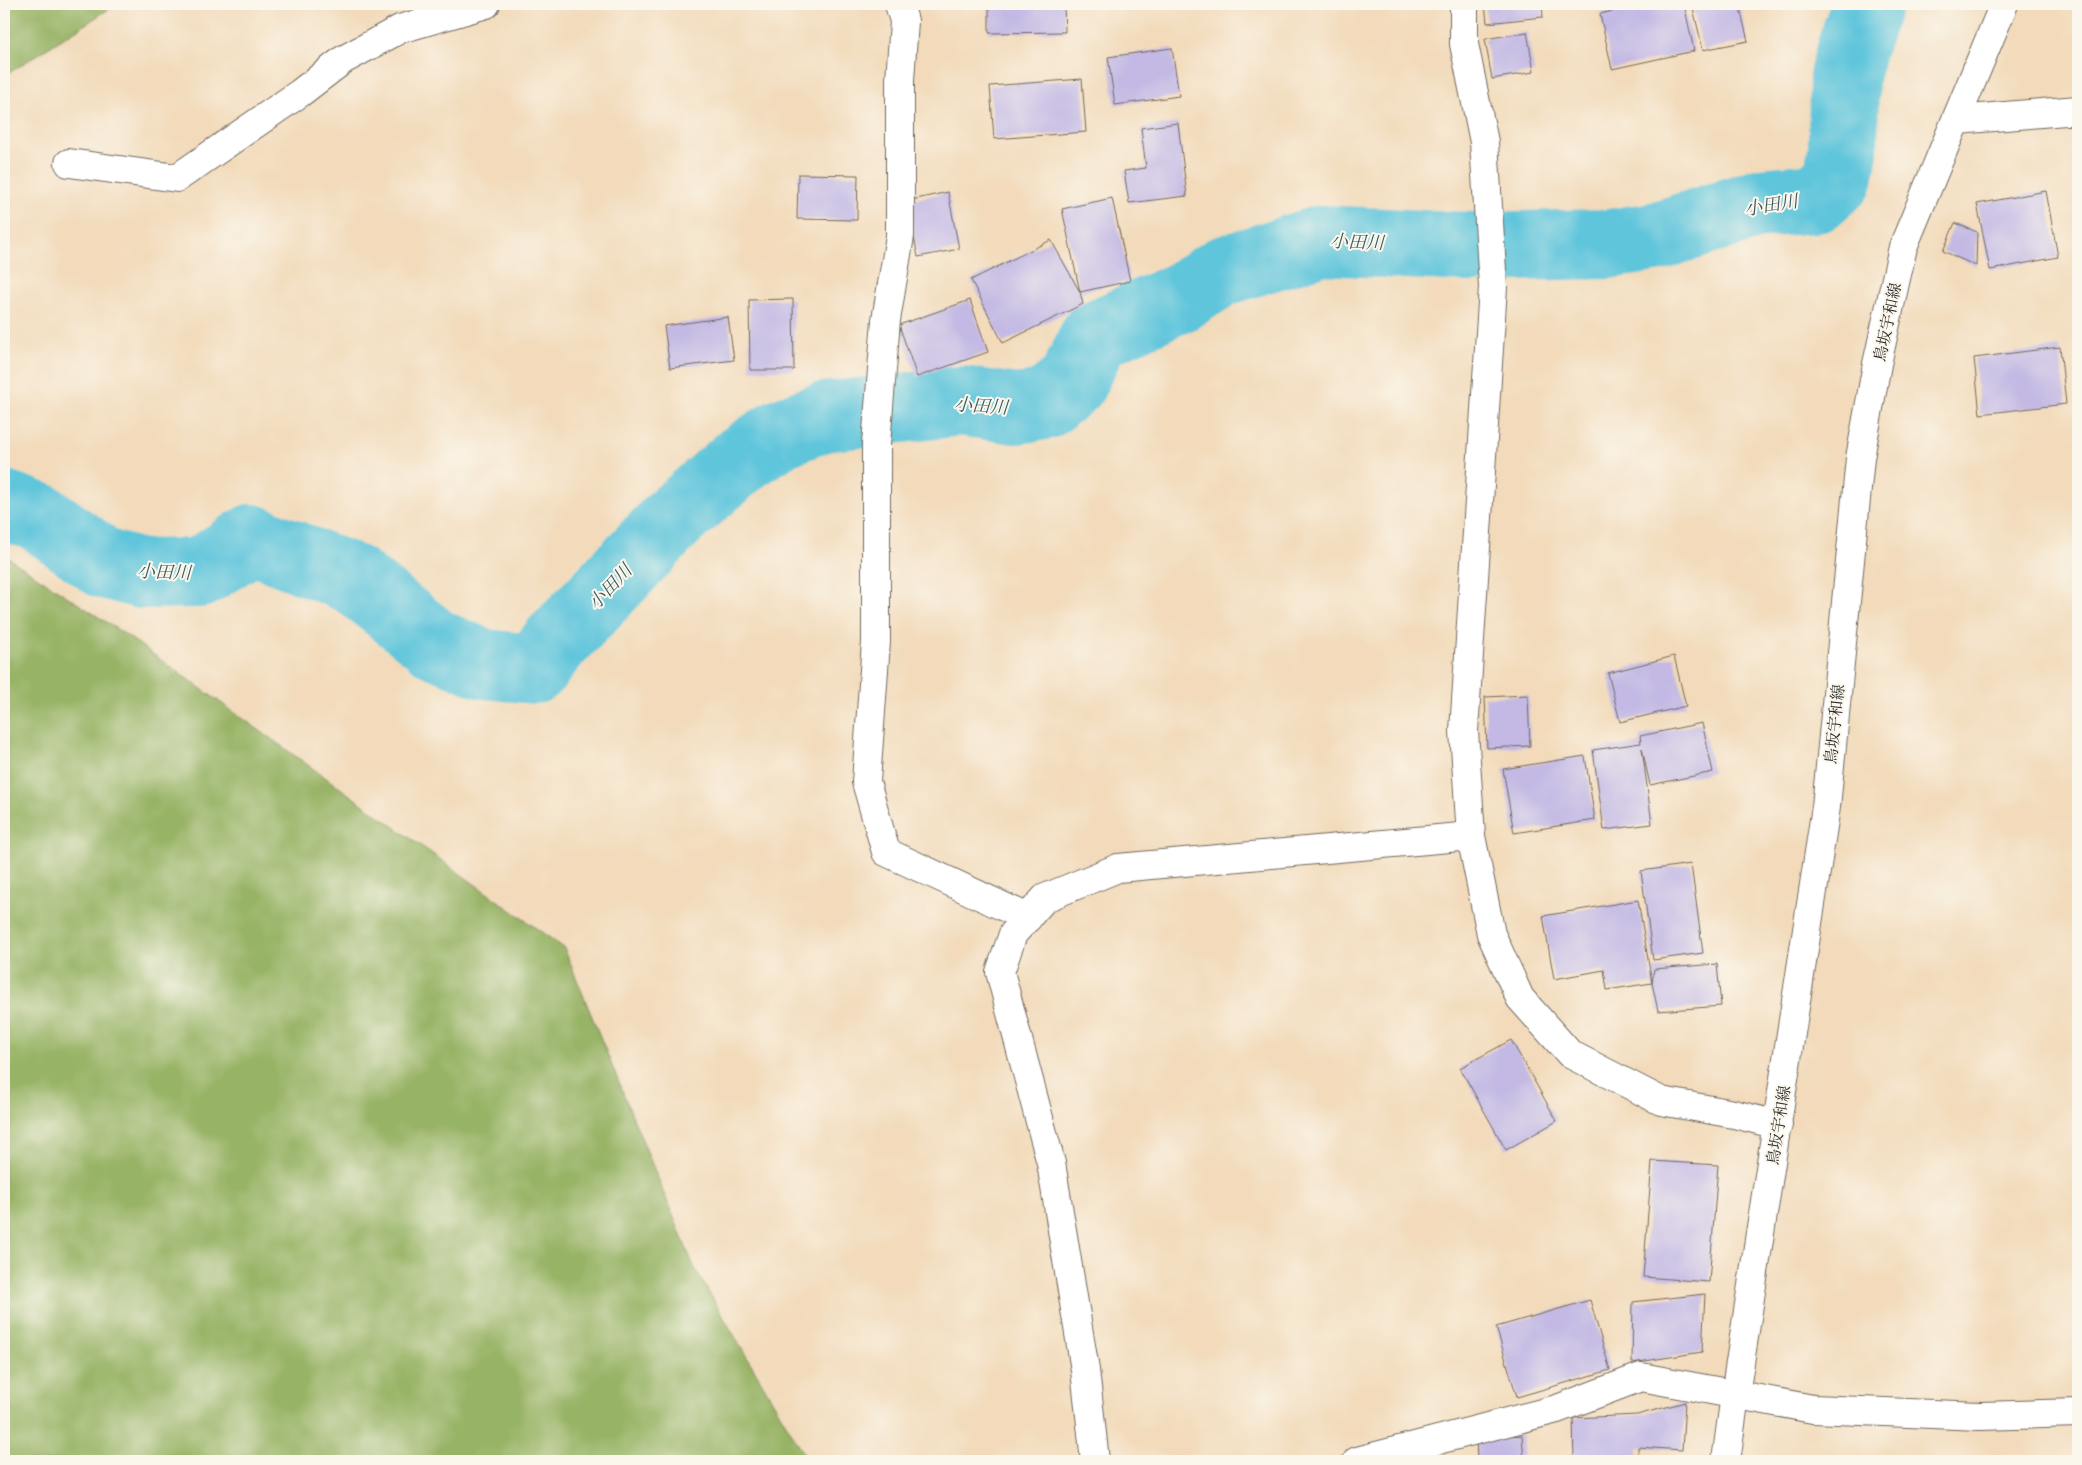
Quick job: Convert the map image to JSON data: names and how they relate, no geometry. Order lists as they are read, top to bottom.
{
  "streets": {
    "street": ["鳥坂宇和線"]
  },
  "water": ["小田川"]
}
